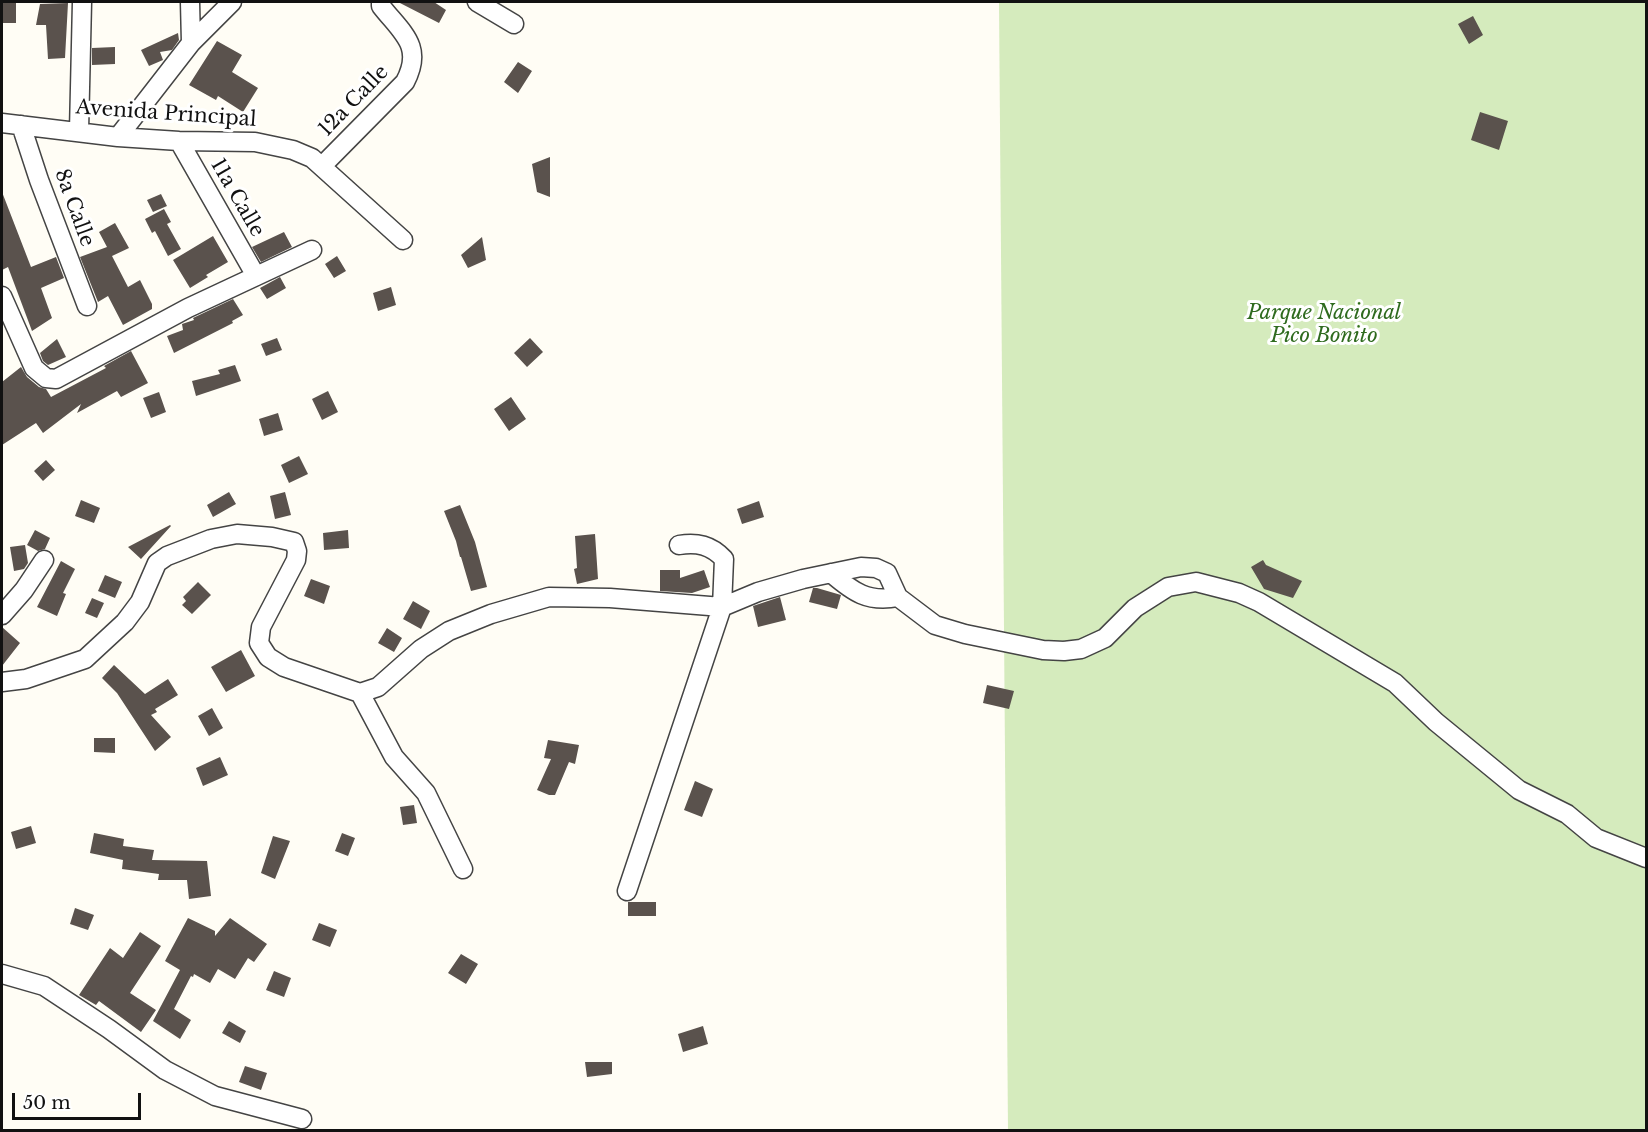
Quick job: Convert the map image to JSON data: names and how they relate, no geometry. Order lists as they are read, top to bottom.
{
  "streets": {
    "street": [
      "12a Calle",
      "Avenida Principal",
      "11a Calle",
      "8a Calle"
    ]
  },
  "crossings": [
    ["12a Calle", "Avenida Principal"],
    ["Avenida Principal", "11a Calle"],
    ["Avenida Principal", "8a Calle"]
  ],
  "parks": ["Parque Nacional Pico Bonito"],
  "scale_bar": "50 m"
}
